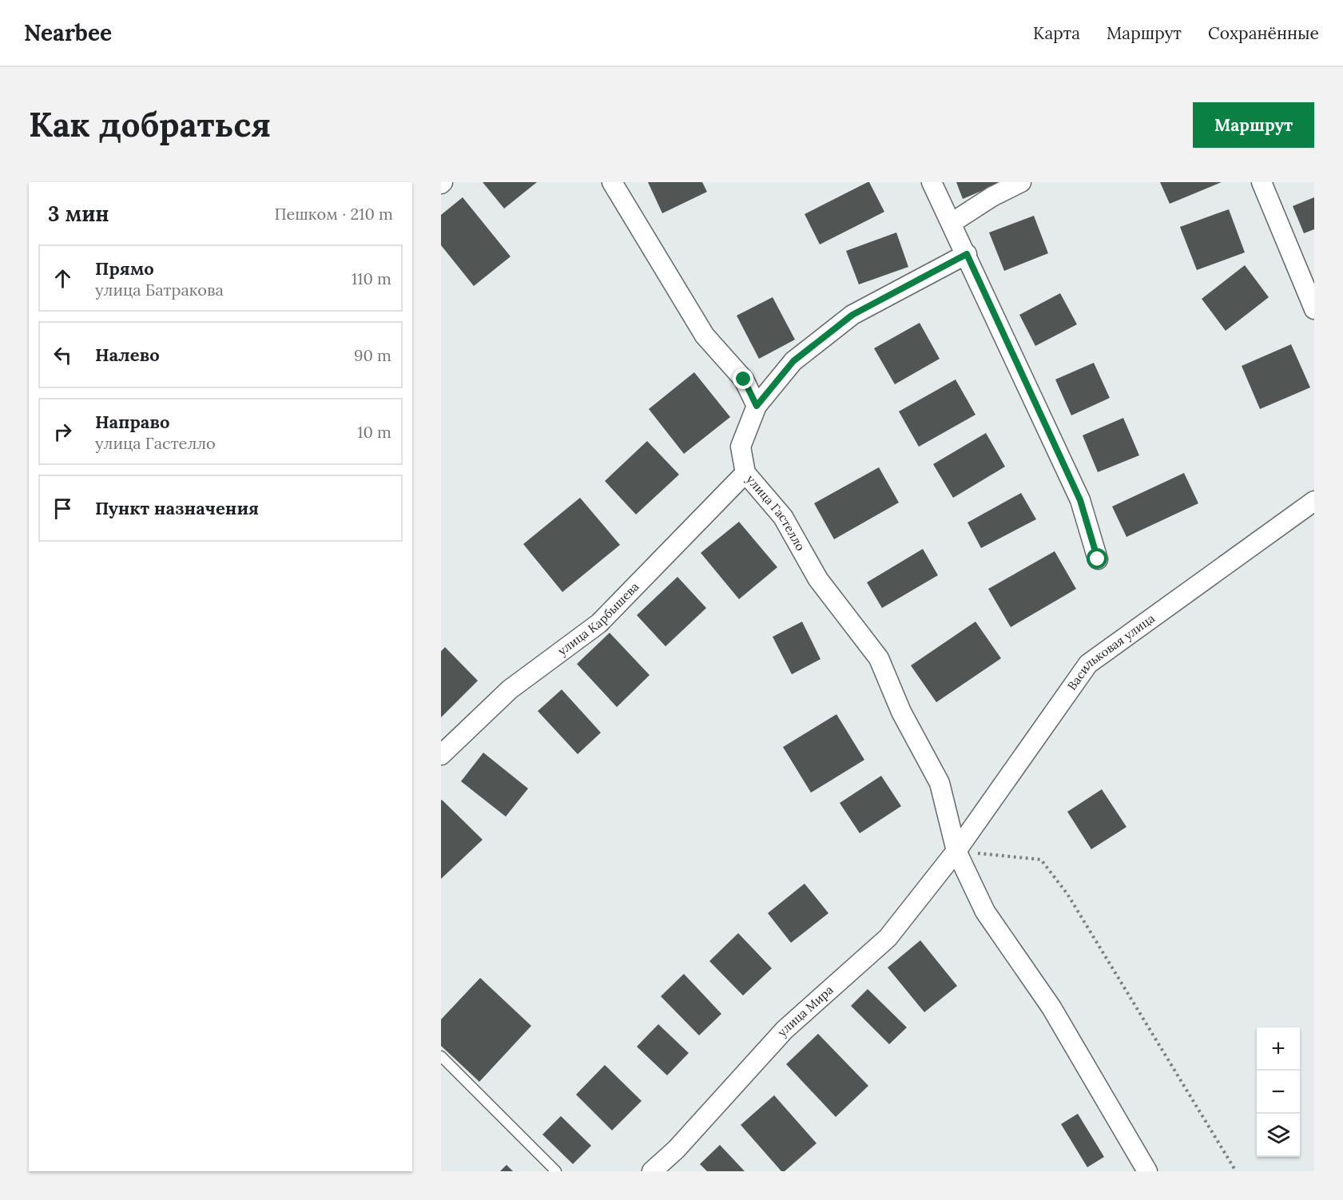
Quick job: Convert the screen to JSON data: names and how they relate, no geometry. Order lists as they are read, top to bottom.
{
  "streets": {
    "street": [
      "улица Гастелло",
      "улица Карбышева",
      "Васильковая улица",
      "улица Мира"
    ]
  },
  "crossings": [
    ["улица Гастелло", "улица Карбышева"],
    ["улица Гастелло", "Васильковая улица"],
    ["улица Гастелло", "улица Мира"],
    ["Васильковая улица", "улица Мира"]
  ],
  "page": {
    "header": "Nearbee",
    "nav": ["Карта", "Маршрут", "Сохранённые"],
    "buttons": "Маршрут",
    "title": "Как добраться",
    "heading": ["3 мин", "Пешком · 210 m"],
    "list": [
      ["Прямо", "улица Батракова", "110 m"],
      ["Налево", "90 m"],
      ["Направо", "улица Гастелло", "10 m"],
      "Пункт назначения"
    ],
    "map_buttons": ["+", "−"]
  }
}
